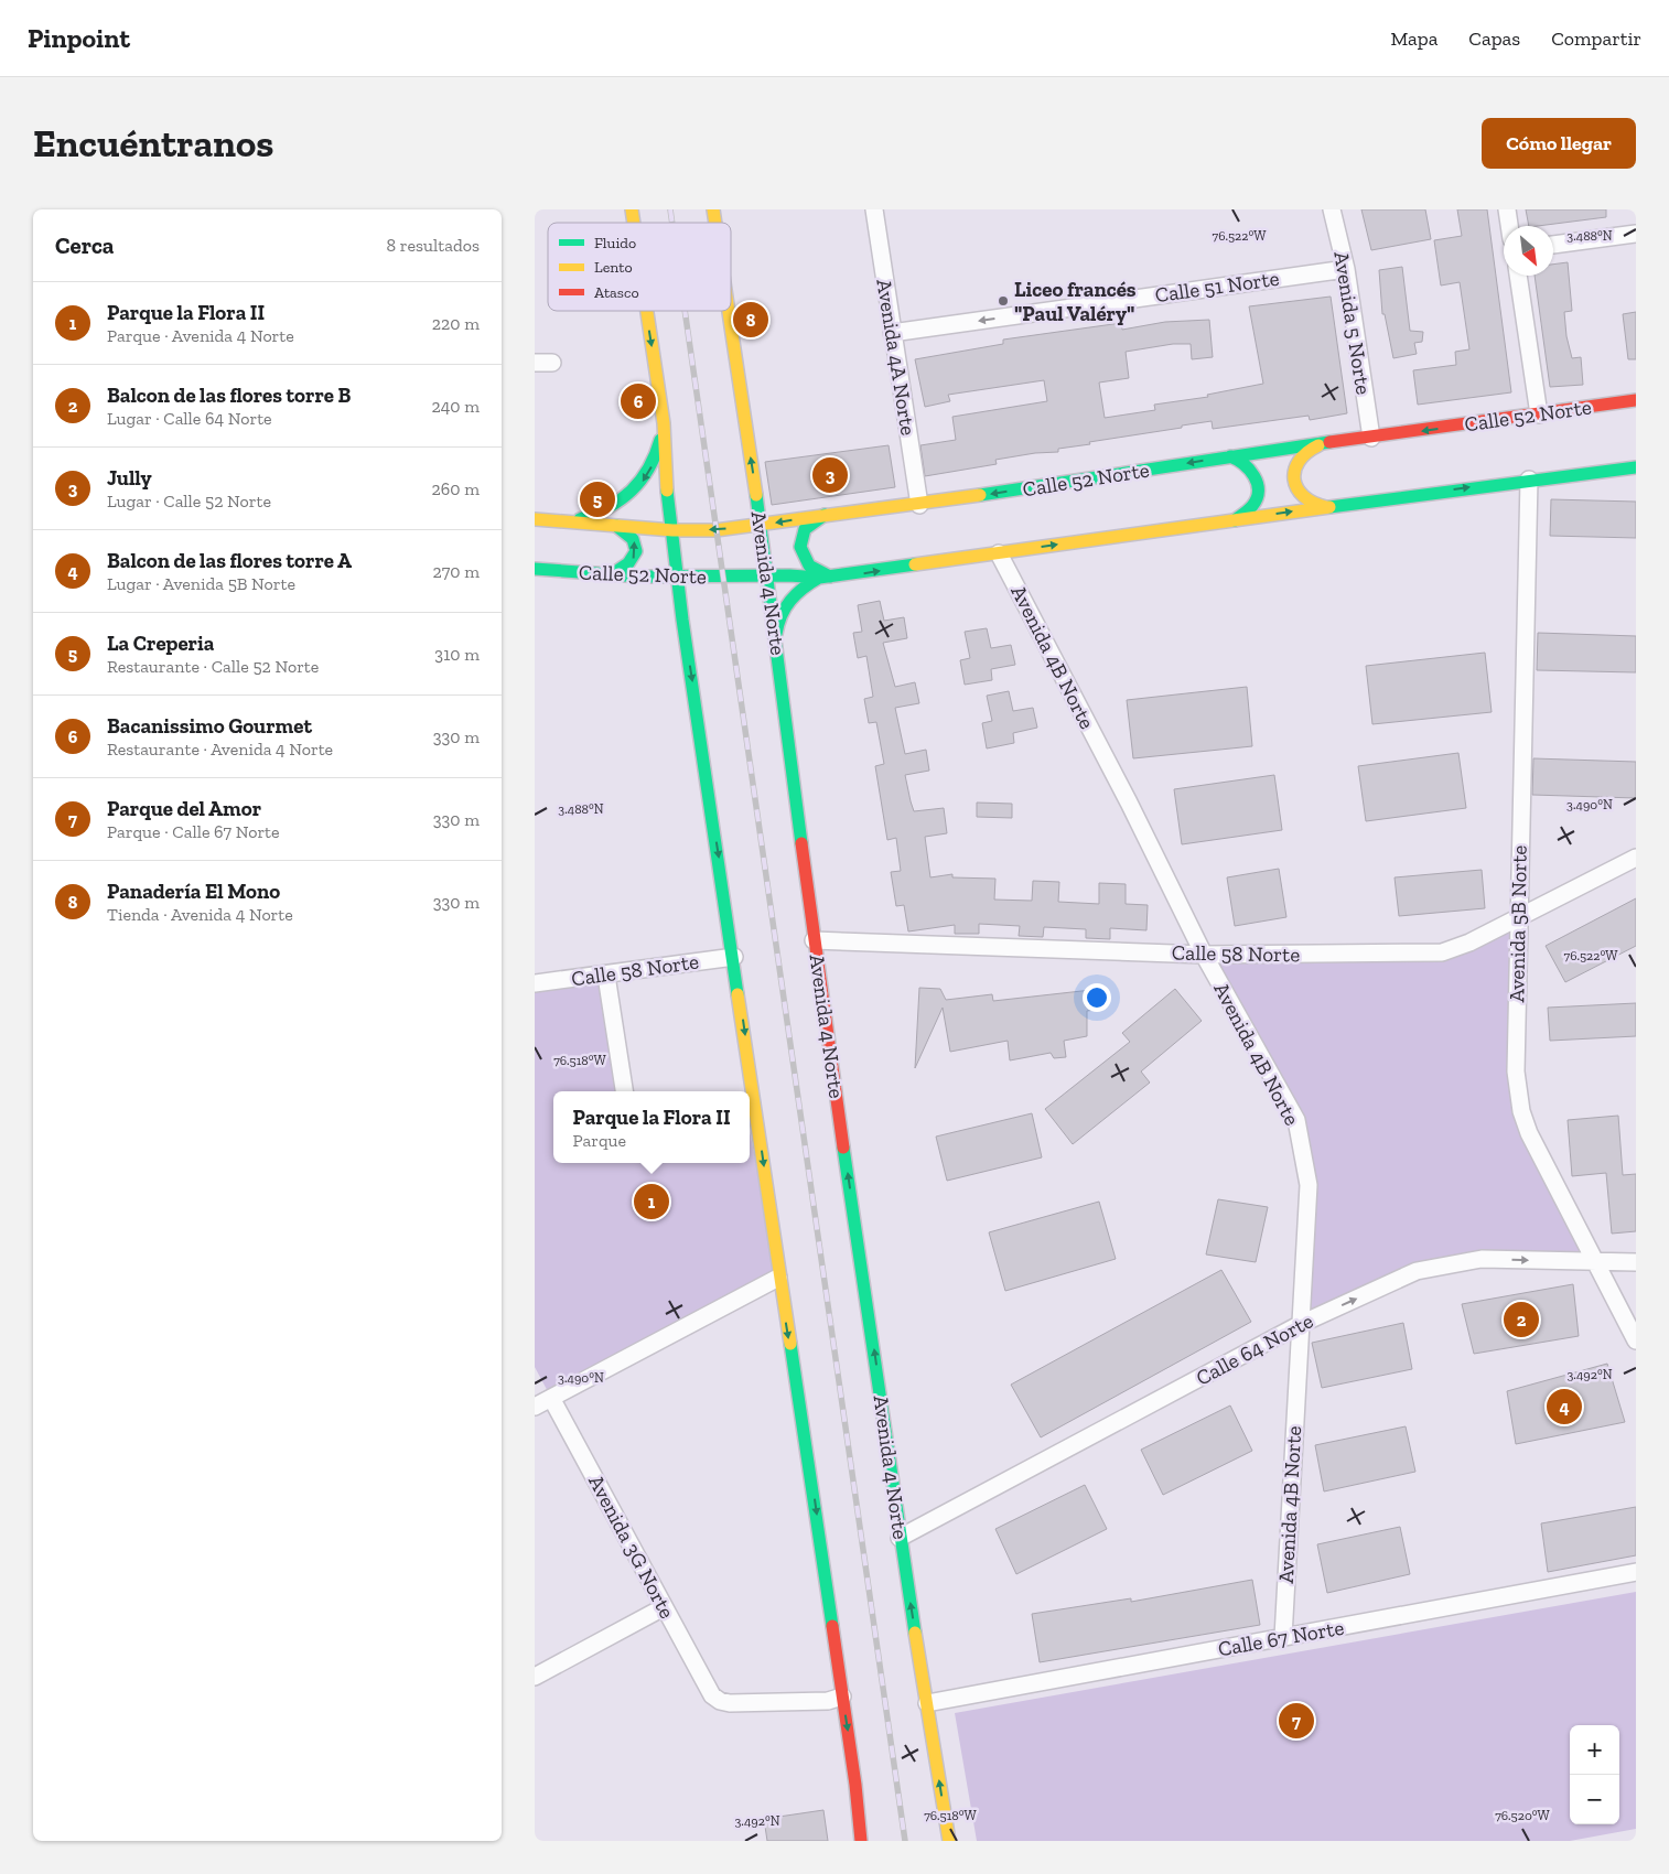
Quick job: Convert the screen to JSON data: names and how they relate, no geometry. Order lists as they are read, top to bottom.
{
  "streets": {
    "main road": ["Calle 52 Norte", "Avenida 4 Norte"],
    "street": [
      "Calle 51 Norte",
      "Avenida 5 Norte",
      "Avenida 4A Norte",
      "Avenida 4B Norte",
      "Avenida 5B Norte",
      "Calle 58 Norte",
      "Calle 64 Norte",
      "Avenida 3G Norte",
      "Calle 67 Norte"
    ]
  },
  "crossings": [
    ["Calle 51 Norte", "Avenida 5 Norte"],
    ["Calle 51 Norte", "Avenida 4A Norte"],
    ["Avenida 5 Norte", "Calle 52 Norte"],
    ["Avenida 4A Norte", "Calle 52 Norte"],
    ["Calle 52 Norte", "Avenida 4 Norte"],
    ["Calle 52 Norte", "Avenida 4B Norte"],
    ["Calle 52 Norte", "Avenida 5B Norte"],
    ["Avenida 4 Norte", "Calle 58 Norte"],
    ["Avenida 4 Norte", "Calle 64 Norte"],
    ["Avenida 4 Norte", "Calle 67 Norte"],
    ["Avenida 4B Norte", "Calle 58 Norte"],
    ["Avenida 4B Norte", "Calle 64 Norte"],
    ["Avenida 4B Norte", "Calle 67 Norte"],
    ["Avenida 5B Norte", "Calle 58 Norte"],
    ["Avenida 5B Norte", "Calle 64 Norte"]
  ],
  "one_way": ["Calle 51 Norte", "Calle 64 Norte"],
  "places": ["Liceo francés \"Paul Valéry\""],
  "legend": ["Fluido", "Lento", "Atasco"],
  "north": "bottom right",
  "page": {
    "header": "Pinpoint",
    "nav": ["Mapa", "Capas", "Compartir"],
    "buttons": "Cómo llegar",
    "title": "Encuéntranos",
    "heading": ["Cerca", "8 resultados"],
    "list": [
      {
        "mark": "1",
        "name": "Parque la Flora II",
        "note": "Parque · Avenida 4 Norte",
        "value": "220 m"
      },
      {
        "mark": "2",
        "name": "Balcon de las flores torre B",
        "note": "Lugar · Calle 64 Norte",
        "value": "240 m"
      },
      {
        "mark": "3",
        "name": "Jully",
        "note": "Lugar · Calle 52 Norte",
        "value": "260 m"
      },
      {
        "mark": "4",
        "name": "Balcon de las flores torre A",
        "note": "Lugar · Avenida 5B Norte",
        "value": "270 m"
      },
      {
        "mark": "5",
        "name": "La Creperia",
        "note": "Restaurante · Calle 52 Norte",
        "value": "310 m"
      },
      {
        "mark": "6",
        "name": "Bacanissimo Gourmet",
        "note": "Restaurante · Avenida 4 Norte",
        "value": "330 m"
      },
      {
        "mark": "7",
        "name": "Parque del Amor",
        "note": "Parque · Calle 67 Norte",
        "value": "330 m"
      },
      {
        "mark": "8",
        "name": "Panadería El Mono",
        "note": "Tienda · Avenida 4 Norte",
        "value": "330 m"
      }
    ],
    "pins": [
      "8",
      "6",
      "3",
      "5",
      "1",
      "2",
      "4",
      "7"
    ],
    "popup": ["Parque la Flora II", "Parque"],
    "map_buttons": ["+", "−"]
  },
  "coordinates": [
    "76.522°W",
    "3.488°N",
    "3.490°N",
    "76.518°W",
    "3.492°N",
    "76.520°W"
  ]
}
